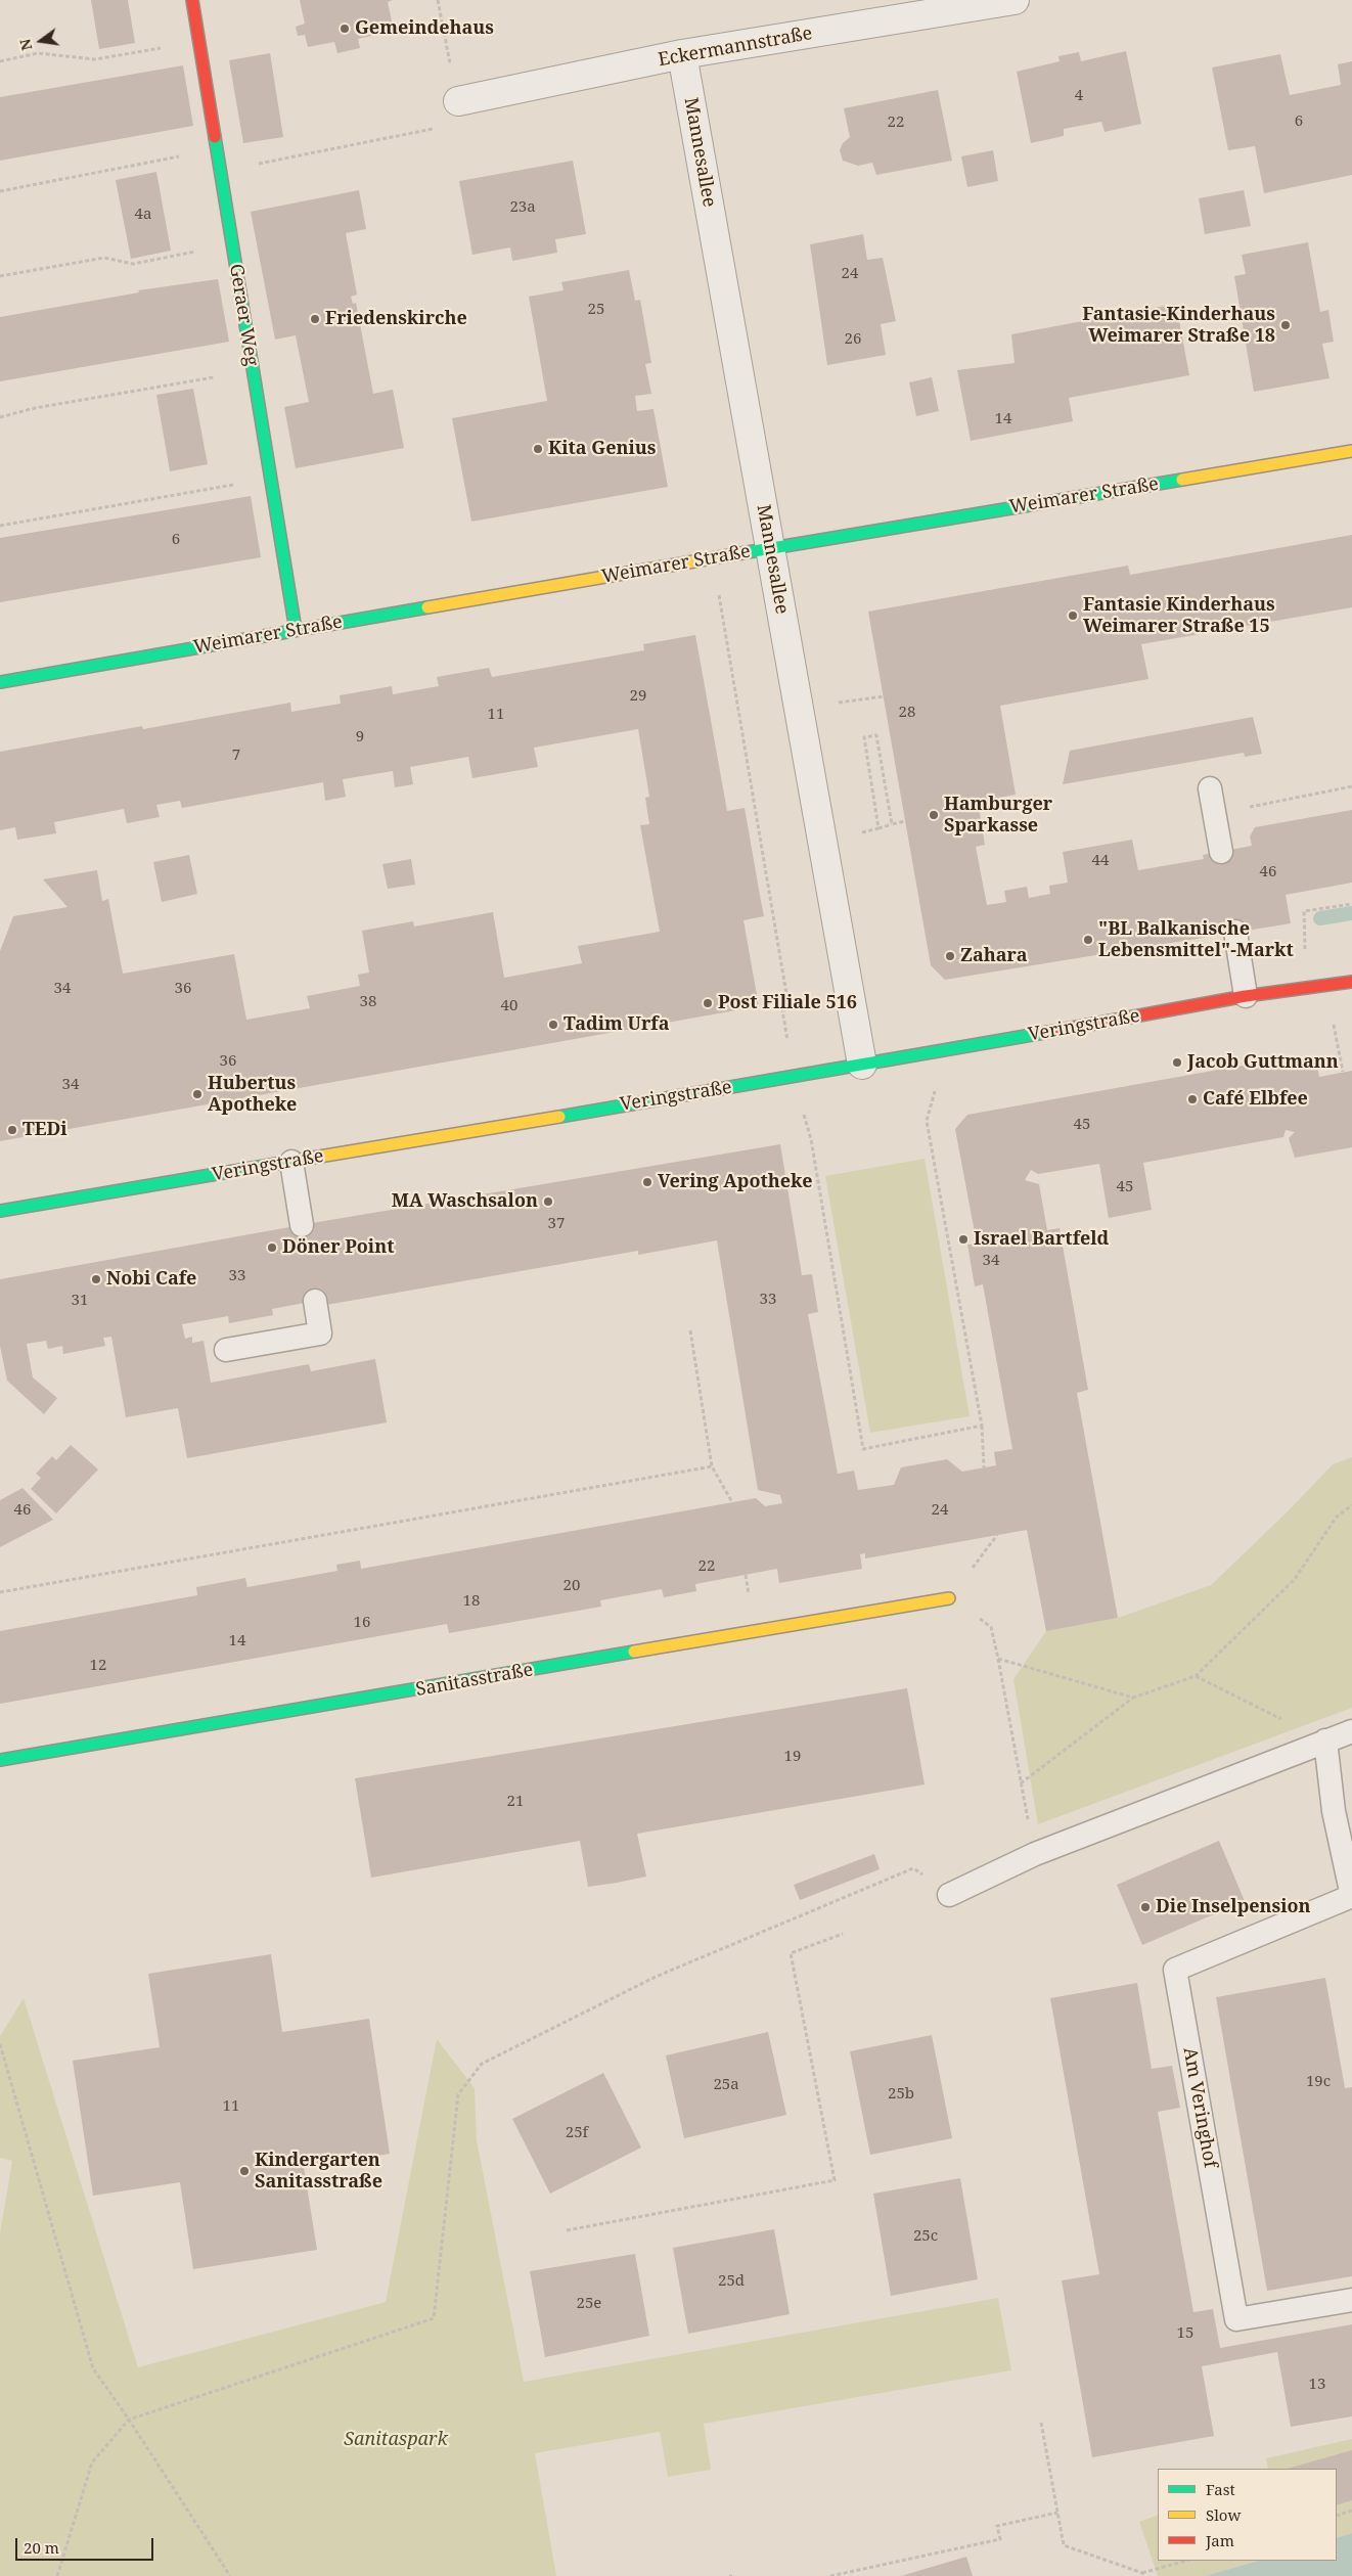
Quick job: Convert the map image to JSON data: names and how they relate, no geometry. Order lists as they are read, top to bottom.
{
  "streets": {
    "street": [
      "Eckermannstraße",
      "Mannesallee",
      "Geraer Weg",
      "Weimarer Straße",
      "Veringstraße",
      "Sanitasstraße"
    ],
    "lane": ["Am Veringhof"]
  },
  "crossings": [
    ["Eckermannstraße", "Mannesallee"],
    ["Mannesallee", "Weimarer Straße"],
    ["Mannesallee", "Veringstraße"],
    ["Geraer Weg", "Weimarer Straße"]
  ],
  "parks": ["Sanitaspark"],
  "places": [
    "Gemeindehaus",
    "Friedenskirche",
    "Fantasie-Kinderhaus Weimarer Straße 18",
    "Kita Genius",
    "Fantasie Kinderhaus Weimarer Straße 15",
    "Hamburger Sparkasse",
    "\"BL Balkanische Lebensmittel\"-Markt",
    "Zahara",
    "Post Filiale 516",
    "Tadim Urfa",
    "Jacob Guttmann",
    "Hubertus Apotheke",
    "Café Elbfee",
    "TEDi",
    "Vering Apotheke",
    "MA Waschsalon",
    "Israel Bartfeld",
    "Döner Point",
    "Nobi Cafe",
    "Die Inselpension",
    "Kindergarten Sanitasstraße"
  ],
  "house_numbers": [
    "4",
    "6",
    "22",
    "23a",
    "4a",
    "24",
    "25",
    "26",
    "14",
    "6",
    "29",
    "28",
    "11",
    "9",
    "7",
    "44",
    "46",
    "34",
    "36",
    "38",
    "40",
    "36",
    "34",
    "45",
    "45",
    "37",
    "34",
    "33",
    "33",
    "31",
    "46",
    "24",
    "22",
    "20",
    "18",
    "16",
    "14",
    "12",
    "19",
    "21",
    "19c",
    "25a",
    "25b",
    "11",
    "25f",
    "25c",
    "25d",
    "25e",
    "15",
    "13"
  ],
  "legend": ["Fast", "Slow", "Jam"],
  "scale_bar": "20 m",
  "north": "left"
}
